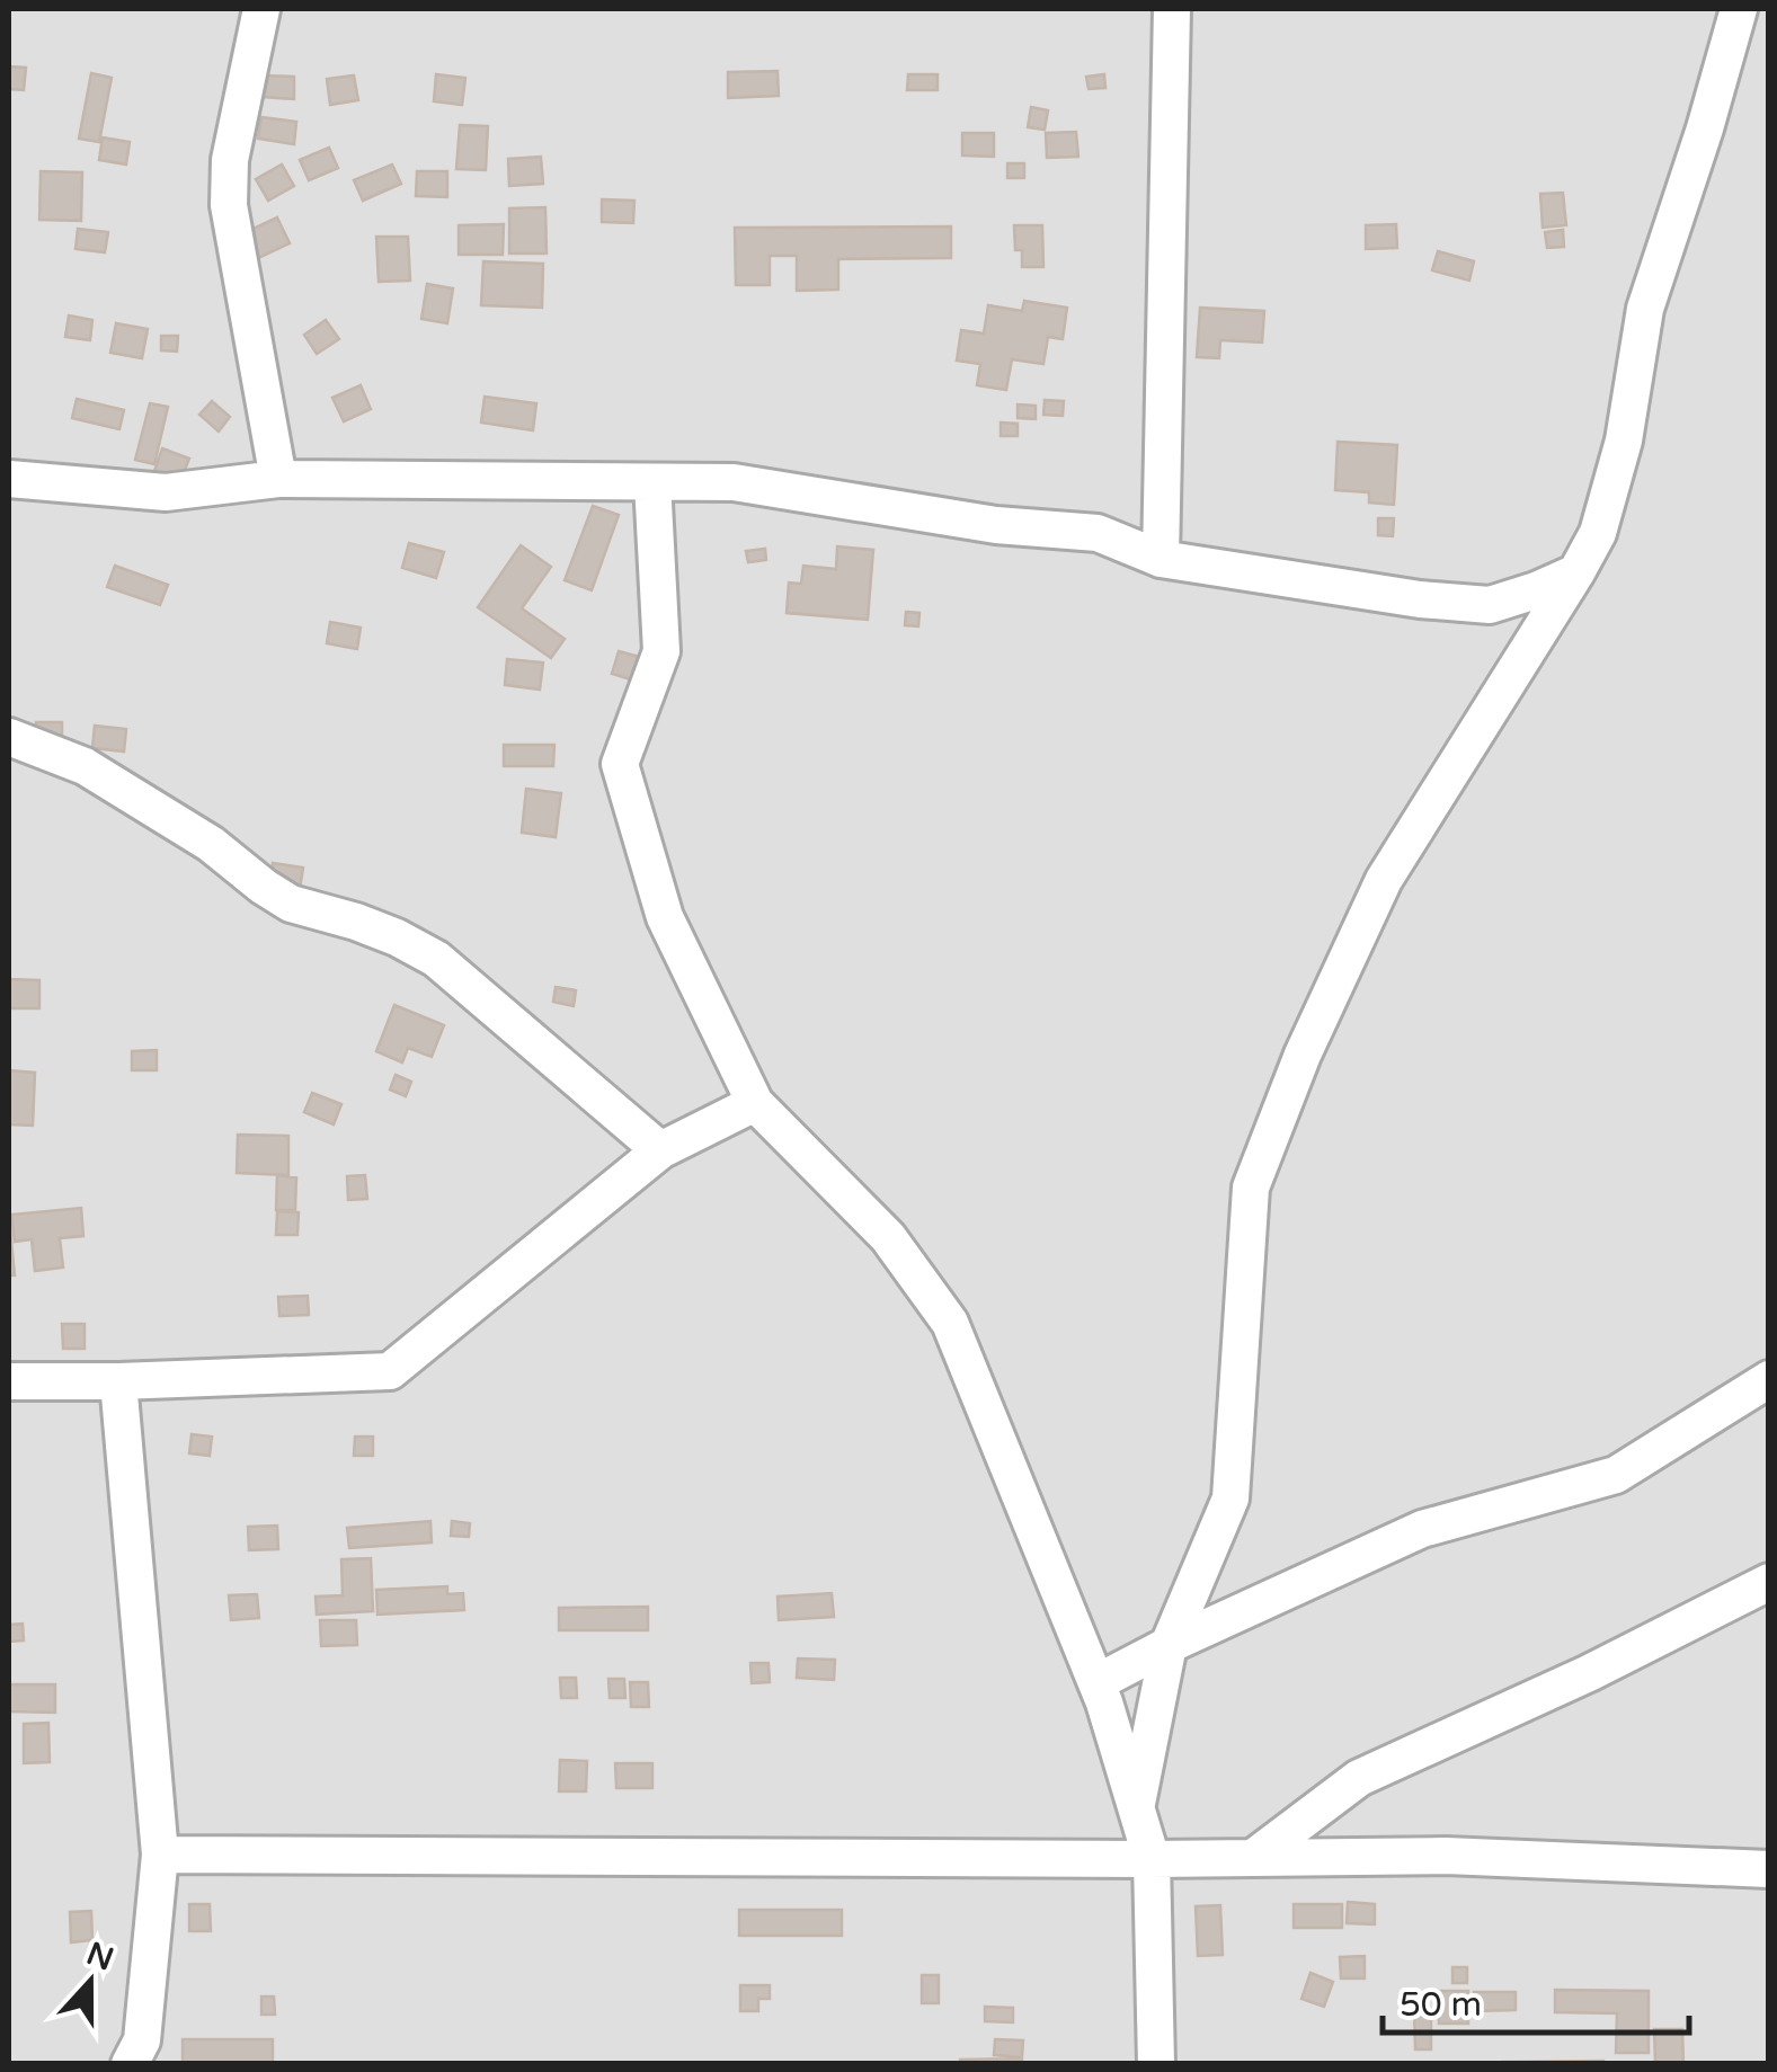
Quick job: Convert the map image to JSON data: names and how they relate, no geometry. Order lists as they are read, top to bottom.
{
  "scale_bar": "50 m",
  "north": "top"
}
